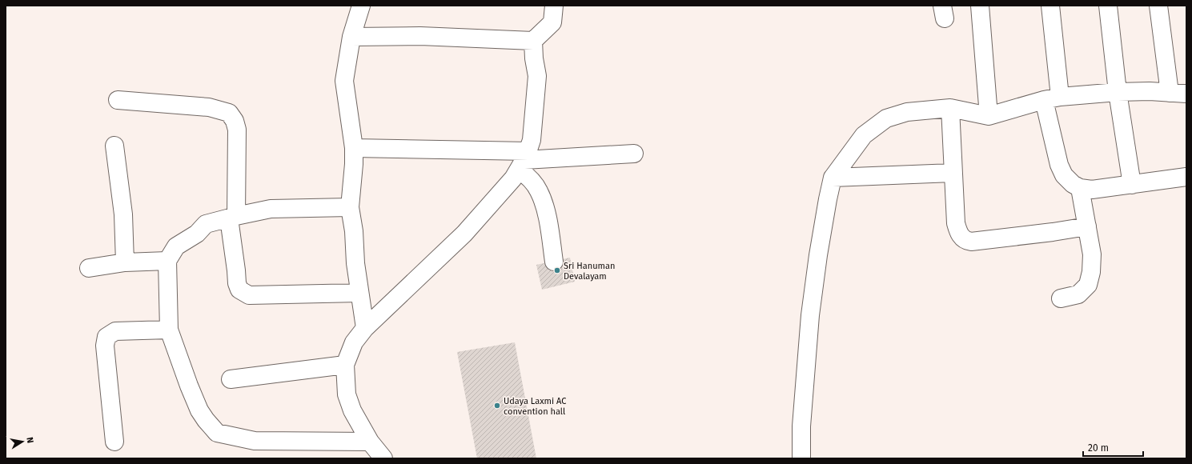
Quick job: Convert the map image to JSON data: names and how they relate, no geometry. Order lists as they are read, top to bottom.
{
  "places": ["Sri Hanuman Devalayam", "Udaya Laxmi AC convention hall"],
  "scale_bar": "20 m",
  "north": "right"
}
